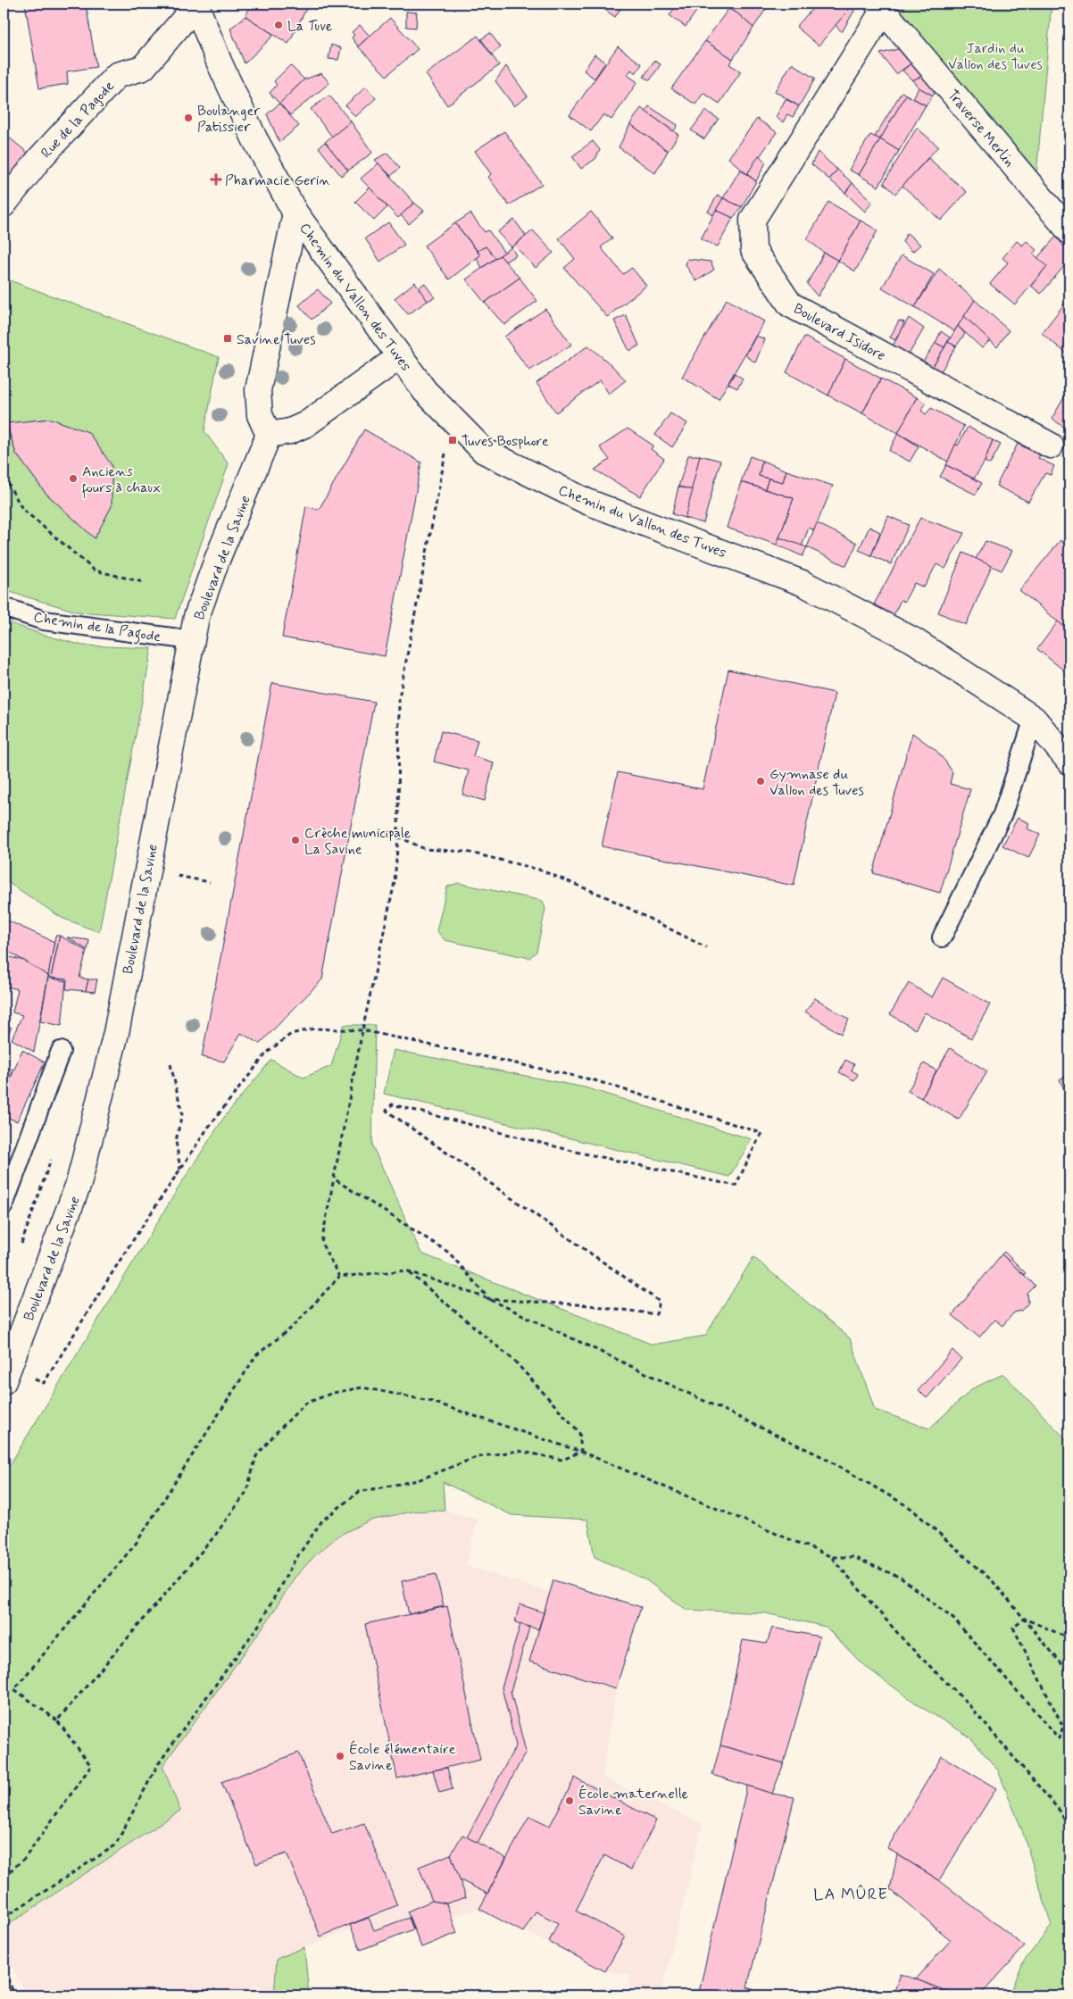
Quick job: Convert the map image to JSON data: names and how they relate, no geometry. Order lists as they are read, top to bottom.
{
  "streets": {
    "street": [
      "Rue de la Pagode",
      "Traverse Merlin",
      "Chemin du Vallon des Tuves",
      "Boulevard Isidore",
      "Boulevard de la Savine"
    ],
    "lane": ["Chemin de la Pagode"]
  },
  "crossings": [
    ["Rue de la Pagode", "Chemin du Vallon des Tuves"],
    ["Traverse Merlin", "Boulevard Isidore"],
    ["Boulevard de la Savine", "Chemin de la Pagode"]
  ],
  "districts": ["LA MÛRE"],
  "parks": ["Jardin du Vallon des Tuves"],
  "places": {
    "other": [
      "La Tuve",
      "Boulanger Patissier",
      "Anciens fours à chaux",
      "Gymnase du Vallon des Tuves",
      "Crèche municipale La Savine",
      "École élémentaire Savine",
      "École maternelle Savine"
    ],
    "health": ["Pharmacie Gerin"],
    "transit": ["Savine Tuves", "Tuves Bosphore"]
  }
}
